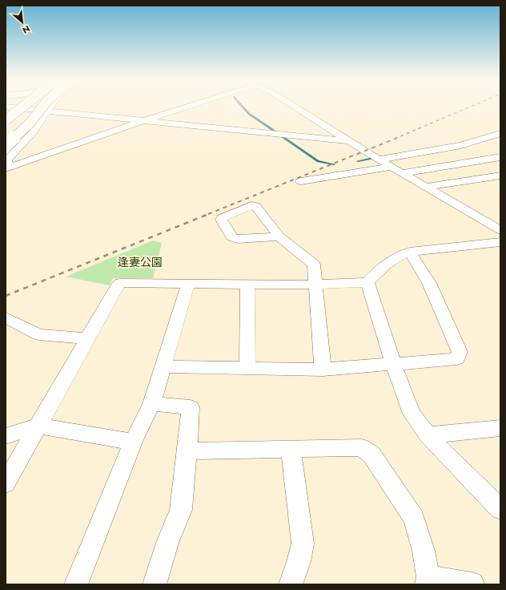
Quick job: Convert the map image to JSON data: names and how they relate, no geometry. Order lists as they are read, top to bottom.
{
  "parks": ["逢妻公園"],
  "north": "bottom right"
}
